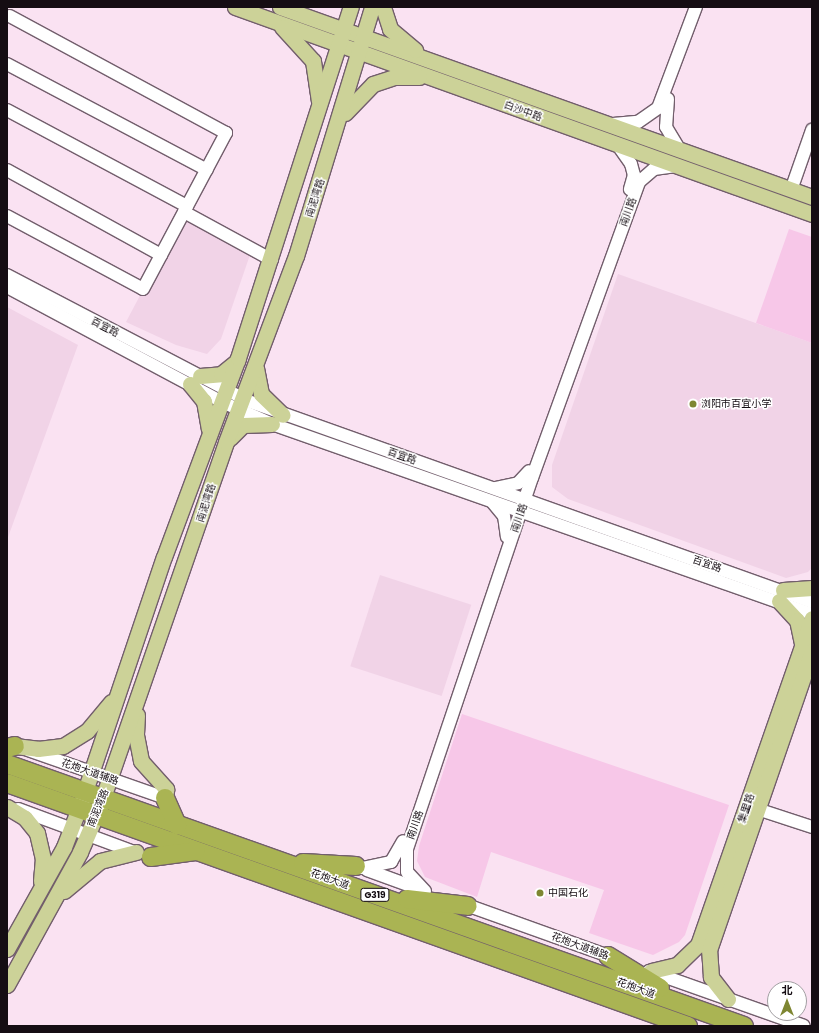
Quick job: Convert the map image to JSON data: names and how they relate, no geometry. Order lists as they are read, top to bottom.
{
  "streets": {
    "highway": ["花炮大道", "G319"],
    "main road": ["白沙中路", "南泥湾路", "集里路"],
    "street": ["南川路", "百宜路", "花炮大道辅路"]
  },
  "crossings": [
    ["白沙中路", "南泥湾路"],
    ["白沙中路", "南川路"],
    ["南泥湾路", "百宜路"],
    ["南泥湾路", "花炮大道辅路"],
    ["南泥湾路", "花炮大道"],
    ["南川路", "百宜路"],
    ["南川路", "花炮大道辅路"],
    ["花炮大道辅路", "集里路"]
  ],
  "places": ["浏阳市百宜小学", "中国石化"],
  "north": "top"
}
